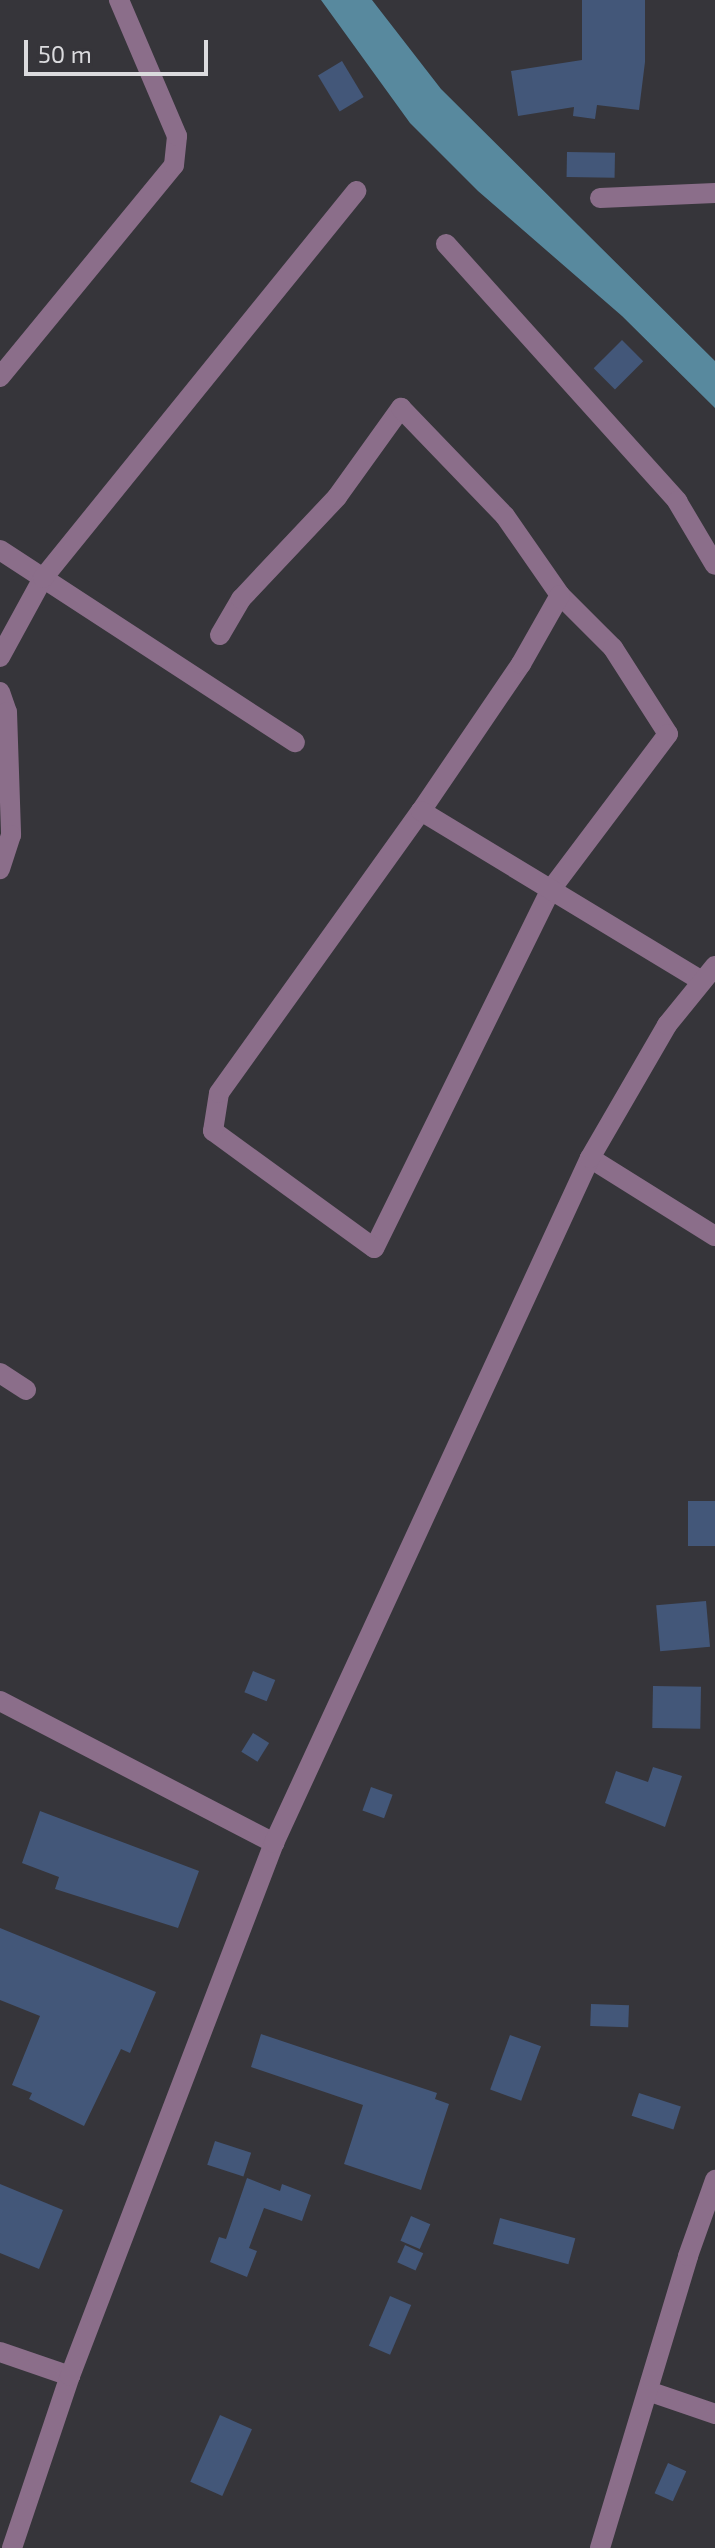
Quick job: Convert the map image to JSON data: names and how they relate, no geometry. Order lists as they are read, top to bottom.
{
  "scale_bar": "50 m"
}
